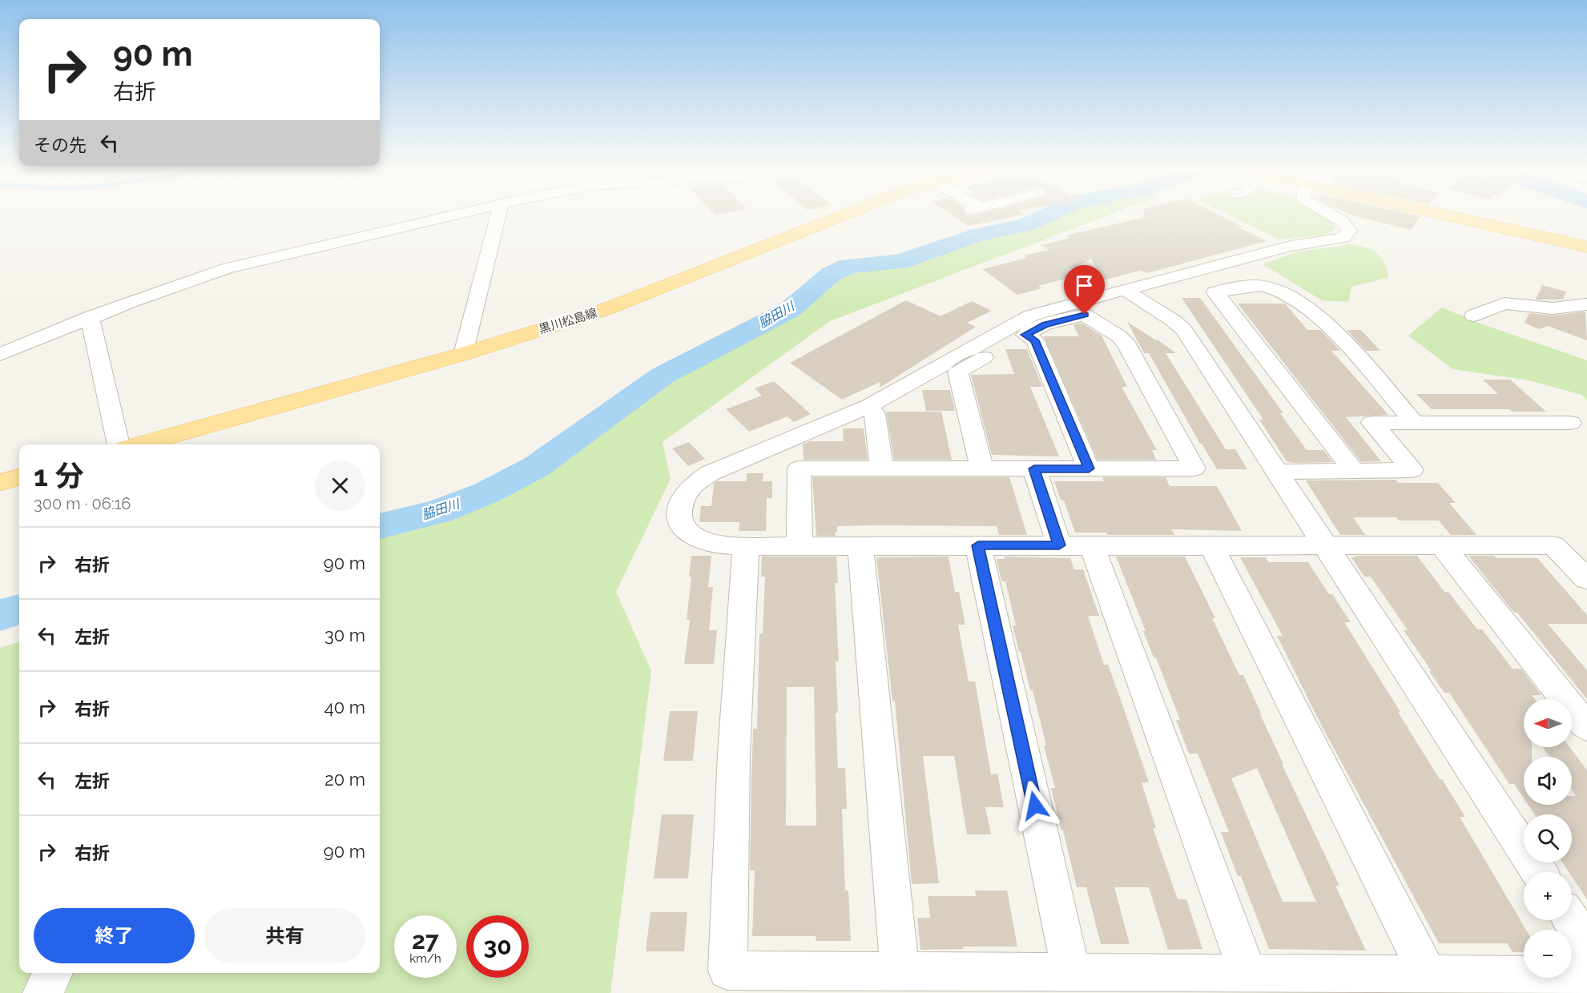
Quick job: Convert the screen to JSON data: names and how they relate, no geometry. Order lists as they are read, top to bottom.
{
  "streets": {
    "main road": ["黒川松島線"]
  },
  "water": ["脇田川"],
  "north": "left",
  "page": {
    "turn": ["90 m", "右折"],
    "then": "その先",
    "heading": ["1 分", "300 m · 06:16"],
    "list": [
      {
        "name": "右折",
        "value": "90 m"
      },
      {
        "name": "左折",
        "value": "30 m"
      },
      {
        "name": "右折",
        "value": "40 m"
      },
      {
        "name": "左折",
        "value": "20 m"
      },
      {
        "name": "右折",
        "value": "90 m"
      }
    ],
    "map_buttons": ["+", "−"],
    "buttons": ["終了", "共有"],
    "speed": "27 km/h",
    "limit": "30"
  }
}
